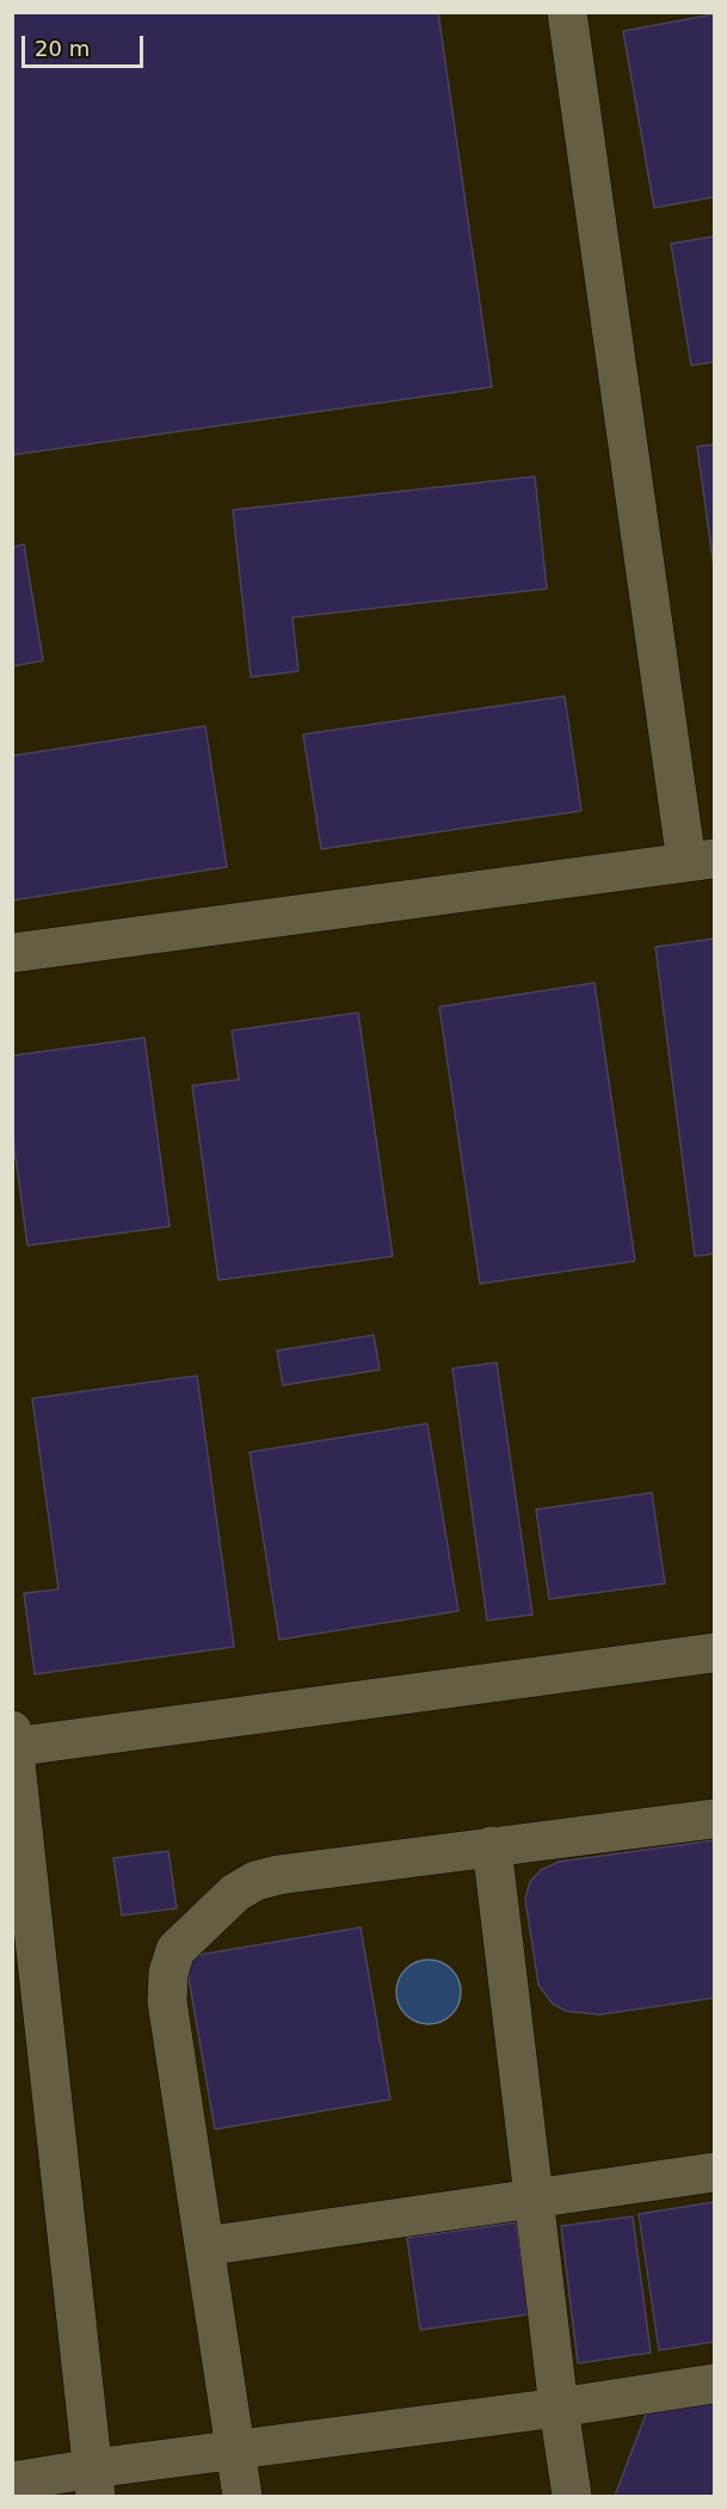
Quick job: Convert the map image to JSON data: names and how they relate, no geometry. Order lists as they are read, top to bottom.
{
  "scale_bar": "20 m"
}
